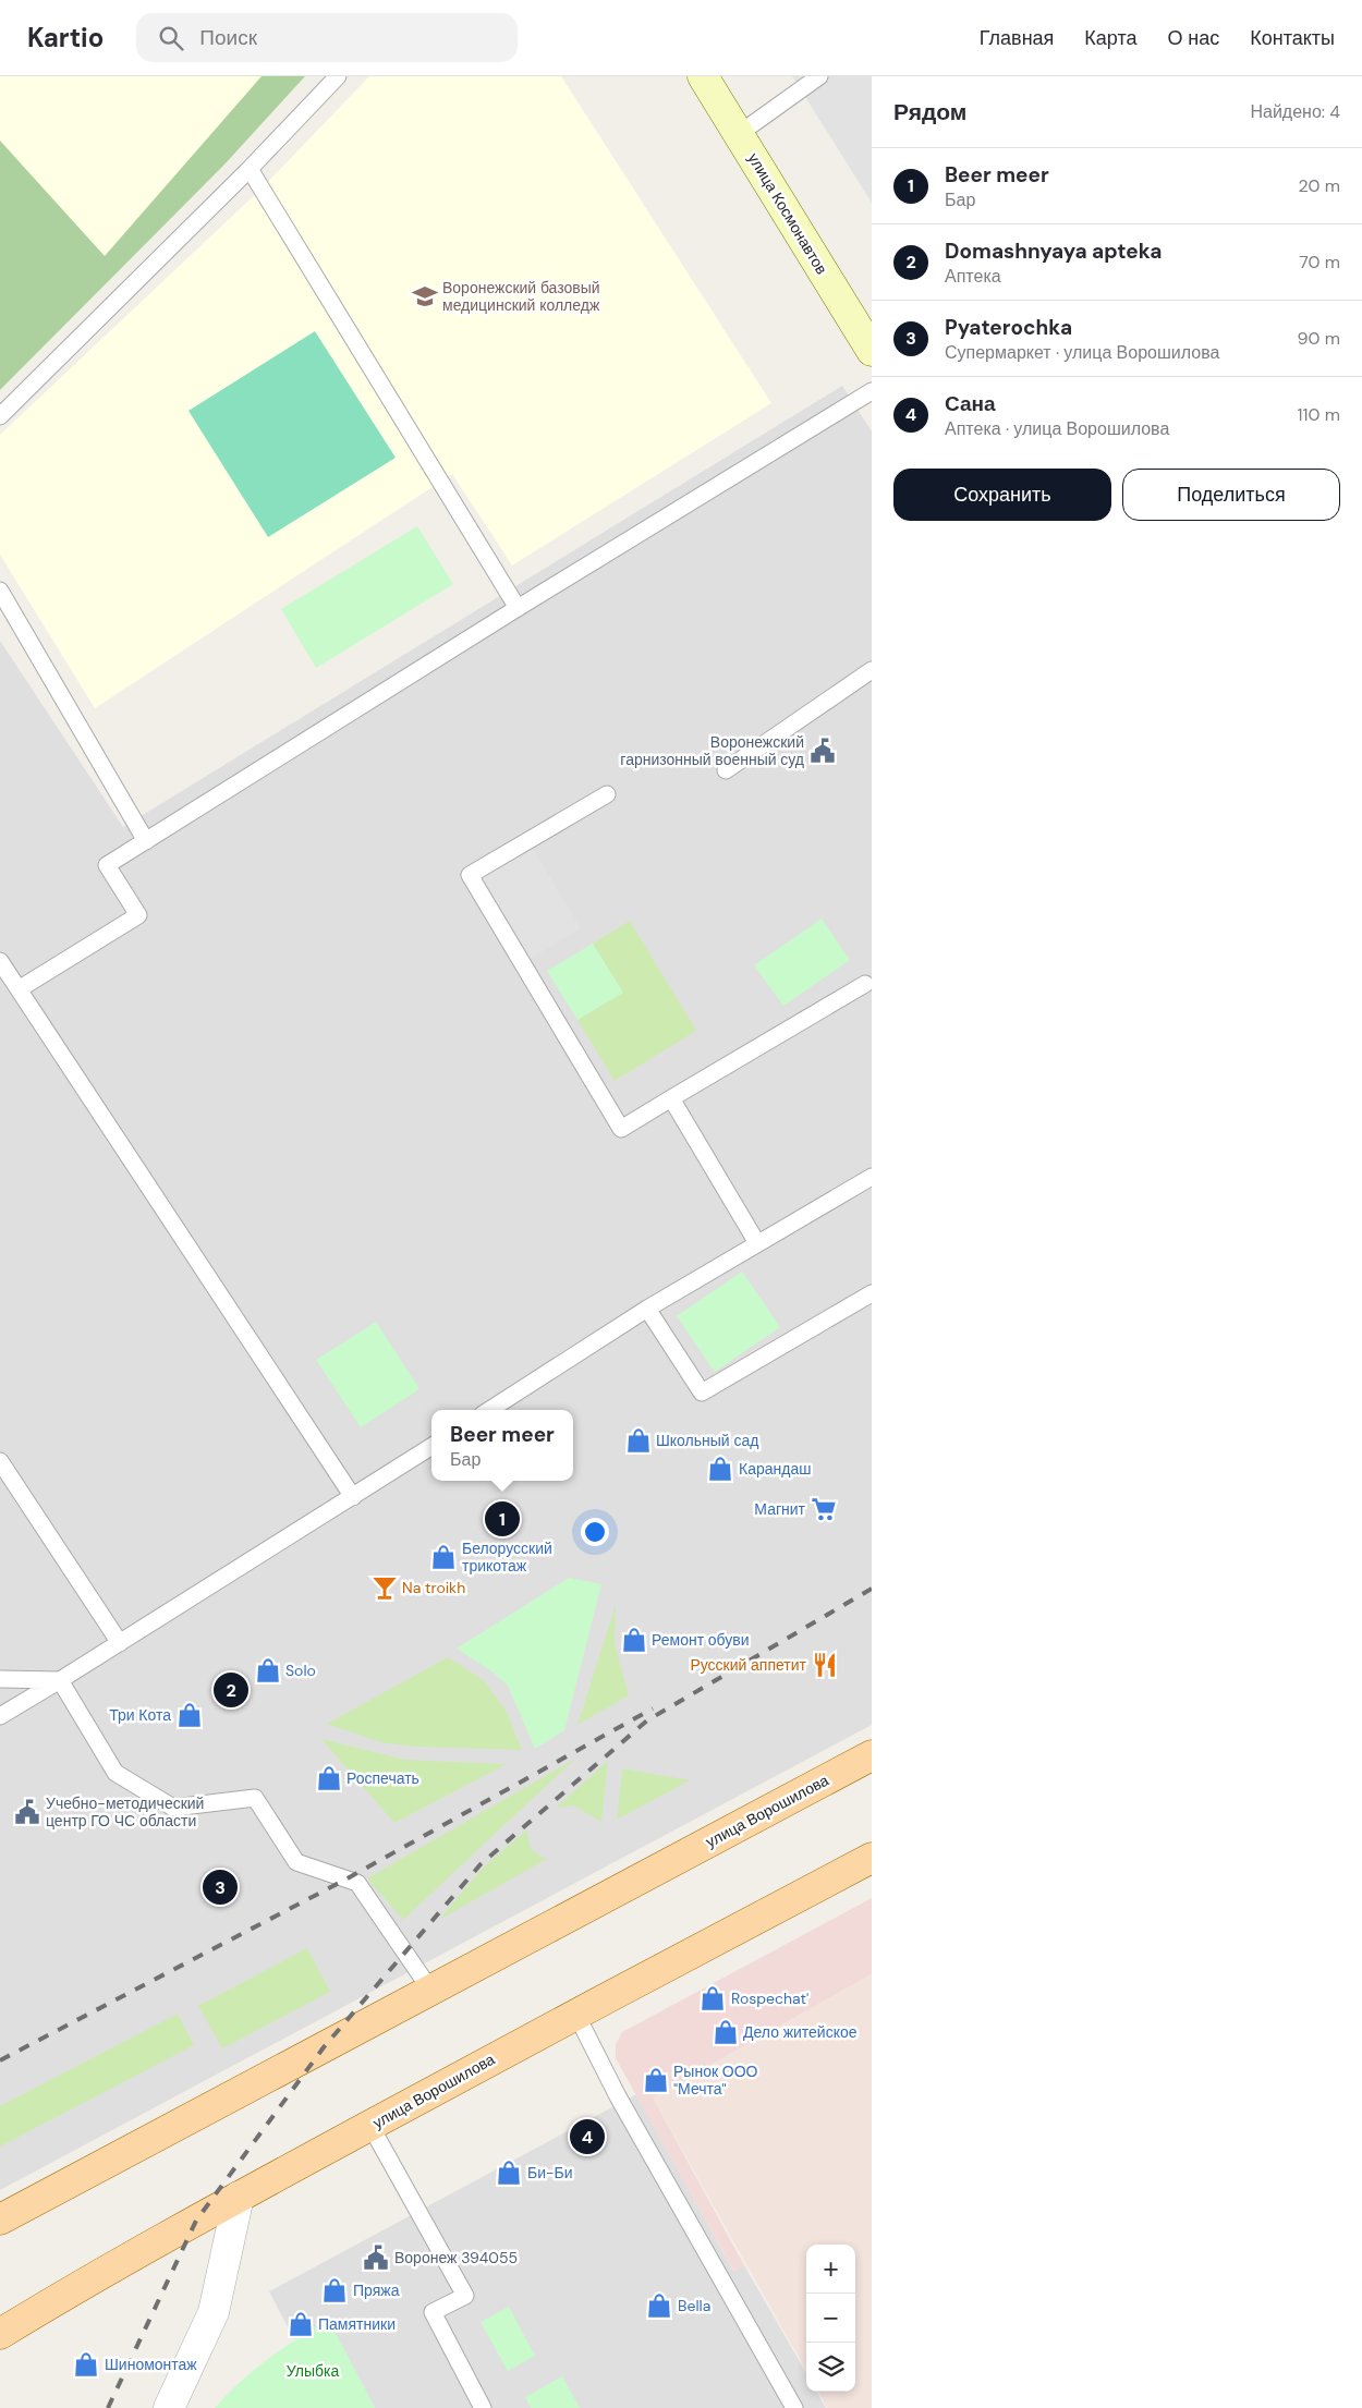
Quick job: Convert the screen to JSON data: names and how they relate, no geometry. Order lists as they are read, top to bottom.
{
  "streets": {
    "main road": ["улица Космонавтов", "улица Ворошилова"]
  },
  "parks": ["Улыбка"],
  "places": {
    "school or university": ["Воронежский базовый медицинский колледж"],
    "public building": ["Воронежский гарнизонный военный суд", "Учебно-методический центр ГО ЧС области", "Воронеж 394055"],
    "shop": [
      "Школьный сад",
      "Карандаш",
      "Белорусский трикотаж",
      "Ремонт обуви",
      "Solo",
      "Три Кота",
      "Роспечать",
      "Rospechat'",
      "Дело житейское",
      "Рынок ООО \"Мечта\"",
      "Би-Би",
      "Пряжа",
      "Bella",
      "Памятники",
      "Шиномонтаж"
    ],
    "supermarket": ["Магнит"],
    "bar": ["Na troikh"],
    "restaurant": ["Русский аппетит"]
  },
  "page": {
    "header": "Kartio",
    "search": "Поиск",
    "nav": [
      "Главная",
      "Карта",
      "О нас",
      "Контакты"
    ],
    "heading": ["Рядом", "Найдено: 4"],
    "list": [
      {
        "mark": "1",
        "name": "Beer meer",
        "note": "Бар",
        "value": "20 m"
      },
      {
        "mark": "2",
        "name": "Domashnyaya apteka",
        "note": "Аптека",
        "value": "70 m"
      },
      {
        "mark": "3",
        "name": "Pyaterochka",
        "note": "Супермаркет · улица Ворошилова",
        "value": "90 m"
      },
      {
        "mark": "4",
        "name": "Сана",
        "note": "Аптека · улица Ворошилова",
        "value": "110 m"
      }
    ],
    "buttons": ["Сохранить", "Поделиться"],
    "popup": ["Beer meer", "Бар"],
    "pins": [
      "1",
      "2",
      "3",
      "4"
    ],
    "map_buttons": ["+", "−"]
  }
}
